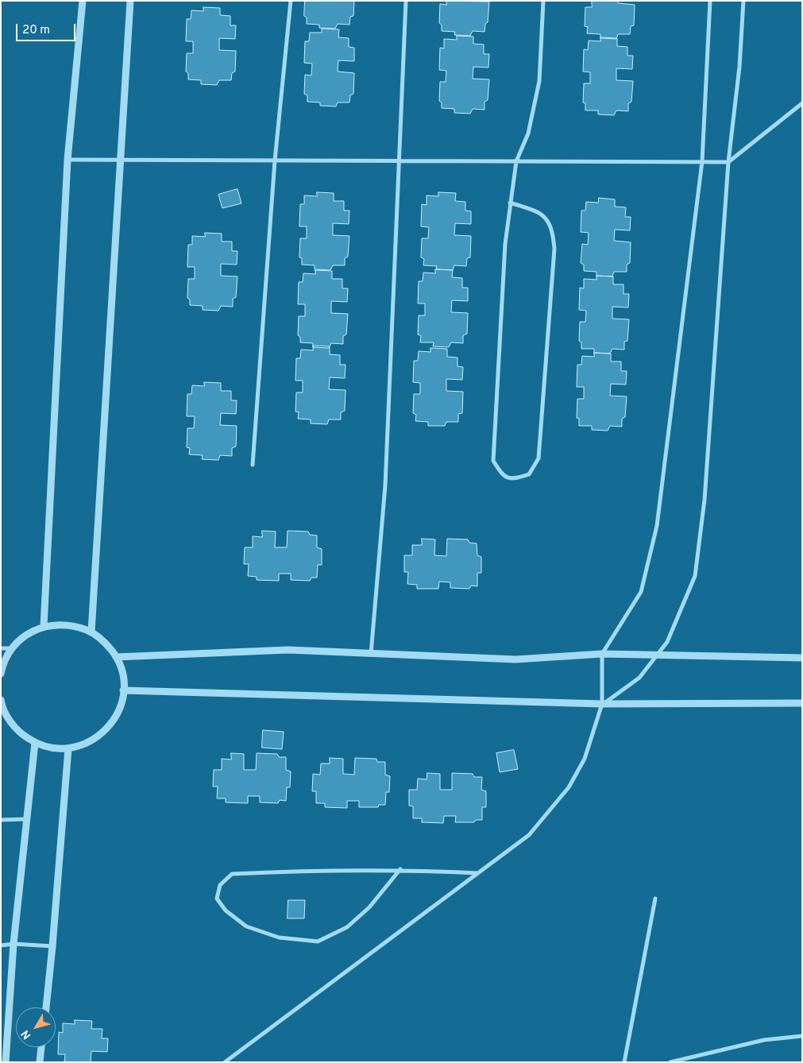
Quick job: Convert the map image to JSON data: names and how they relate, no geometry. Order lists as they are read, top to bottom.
{
  "scale_bar": "20 m",
  "north": "bottom left"
}
